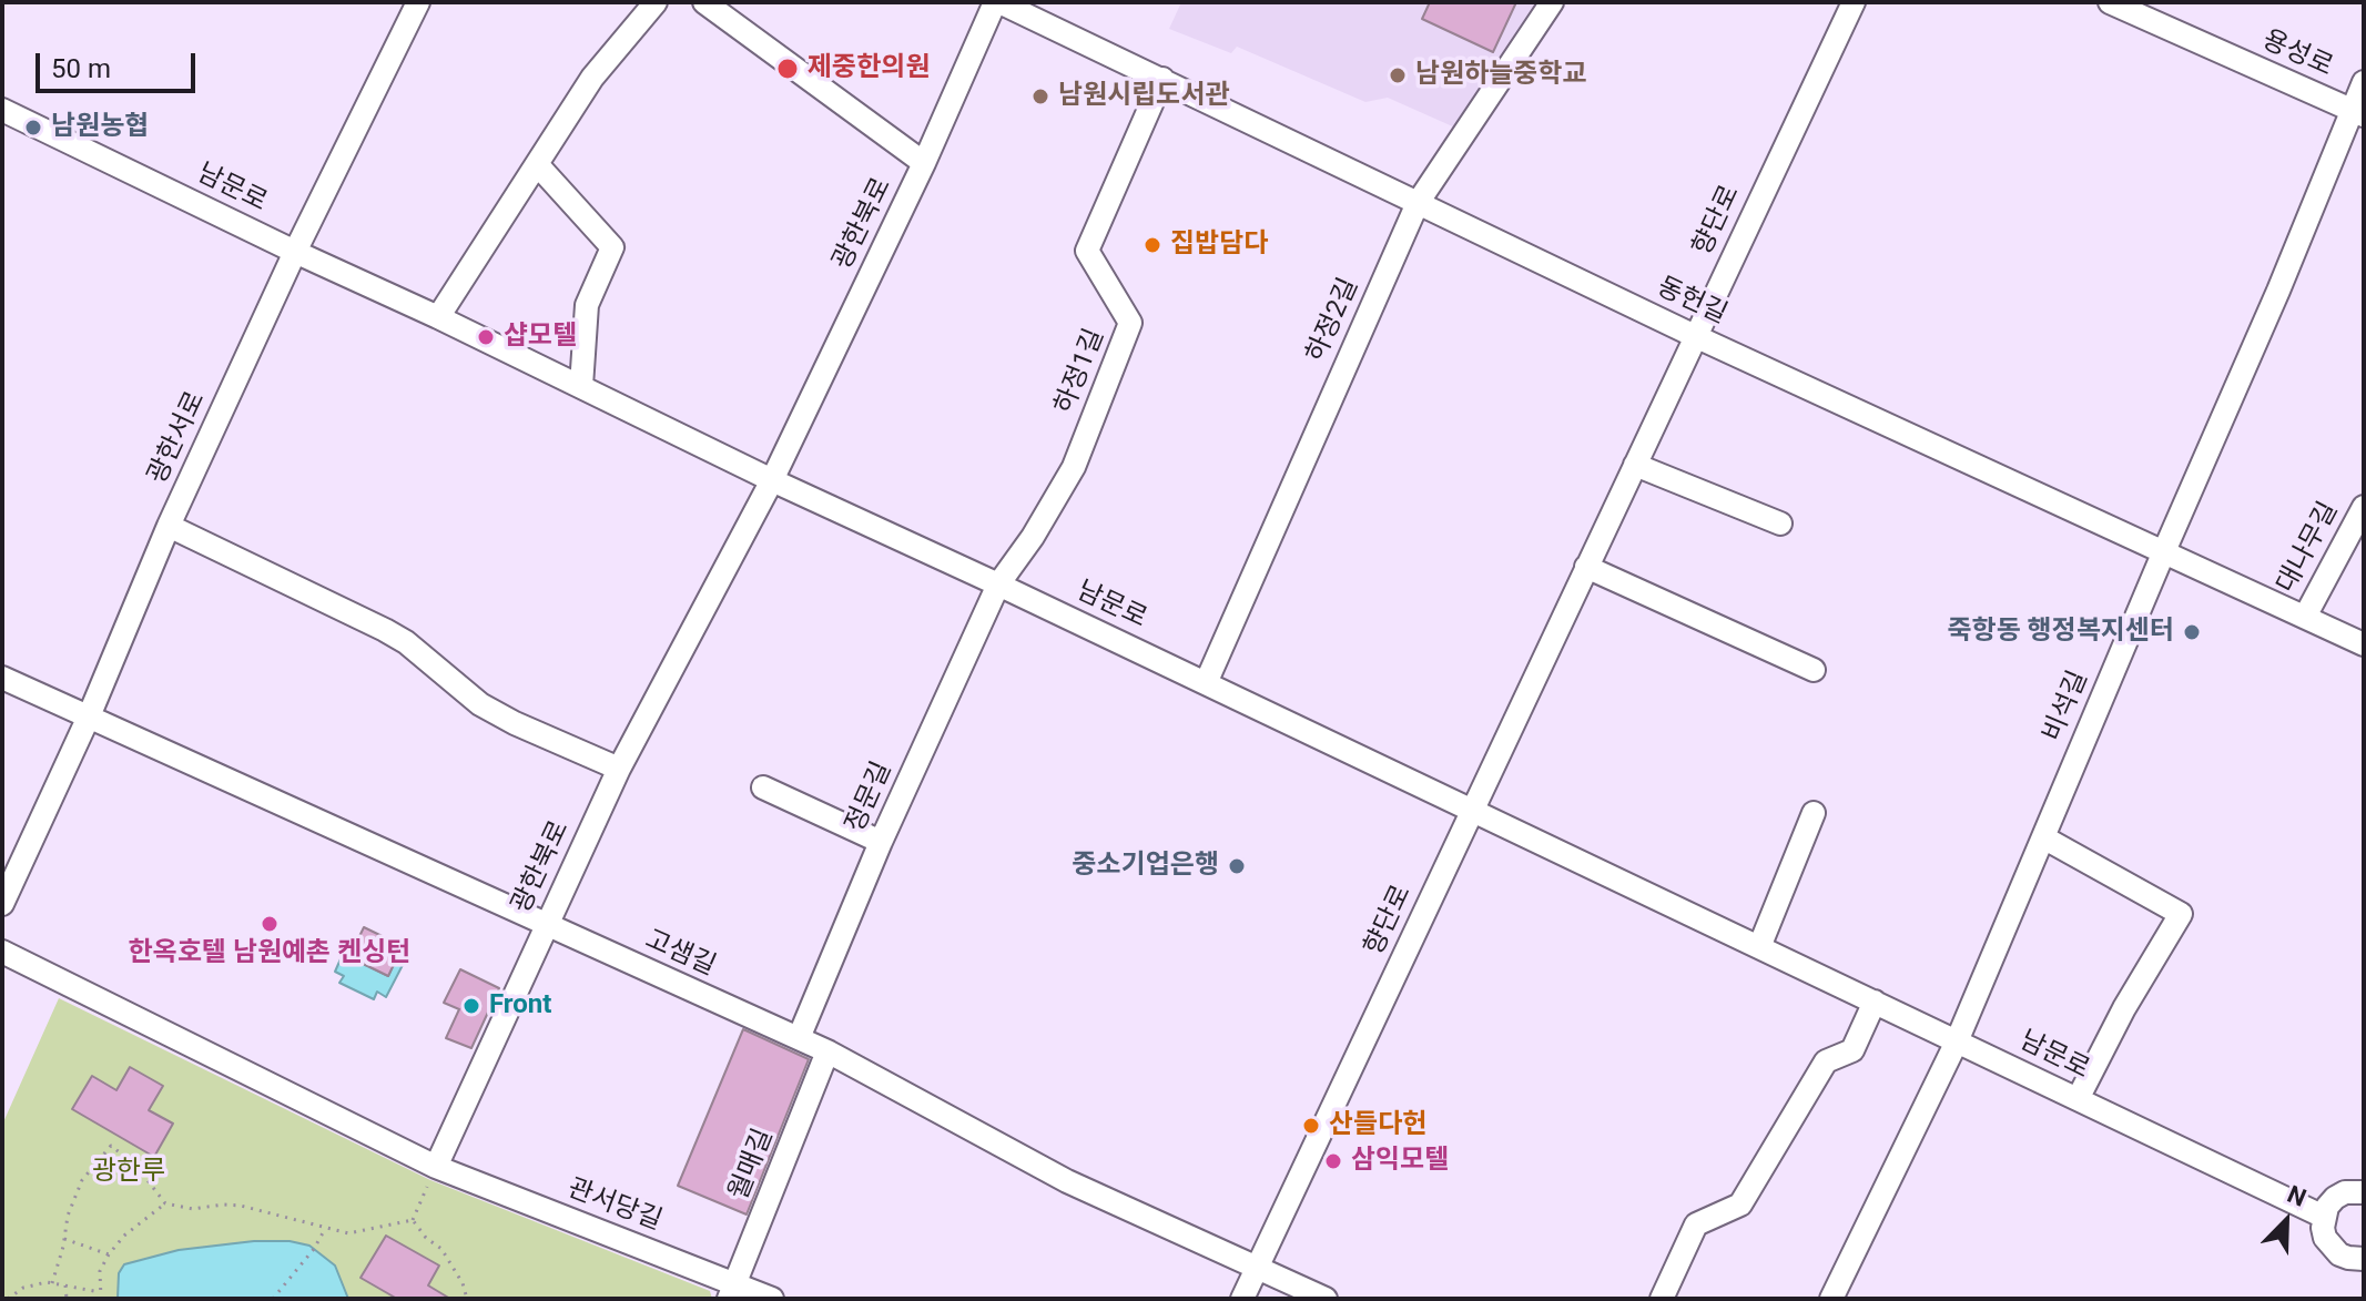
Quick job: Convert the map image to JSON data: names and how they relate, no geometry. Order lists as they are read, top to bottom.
{
  "streets": {
    "street": [
      "용성로",
      "남문로",
      "향단로",
      "광한북로",
      "동헌길",
      "하정2길",
      "하정1길",
      "광한서로",
      "대나무길",
      "비석길",
      "정문길",
      "고샘길",
      "월매길",
      "관서당길"
    ]
  },
  "crossings": [
    ["용성로", "비석길"],
    ["남문로", "향단로"],
    ["남문로", "광한북로"],
    ["남문로", "하정2길"],
    ["남문로", "하정1길"],
    ["남문로", "광한서로"],
    ["남문로", "비석길"],
    ["남문로", "정문길"],
    ["향단로", "동헌길"],
    ["향단로", "고샘길"],
    ["광한북로", "동헌길"],
    ["광한북로", "고샘길"],
    ["광한북로", "관서당길"],
    ["동헌길", "하정2길"],
    ["동헌길", "하정1길"],
    ["동헌길", "대나무길"],
    ["동헌길", "비석길"],
    ["하정1길", "정문길"],
    ["광한서로", "고샘길"],
    ["정문길", "고샘길"],
    ["고샘길", "월매길"],
    ["월매길", "관서당길"]
  ],
  "parks": ["광한루"],
  "places": [
    "제중한의원",
    "남원하늘중학교",
    "남원시립도서관",
    "남원농협",
    "집밥담다",
    "샵모텔",
    "죽항동 행정복지센터",
    "중소기업은행",
    "한옥호텔 남원예촌 켄싱턴",
    "Front",
    "산들다헌",
    "삼익모텔"
  ],
  "scale_bar": "50 m",
  "north": "top right"
}
